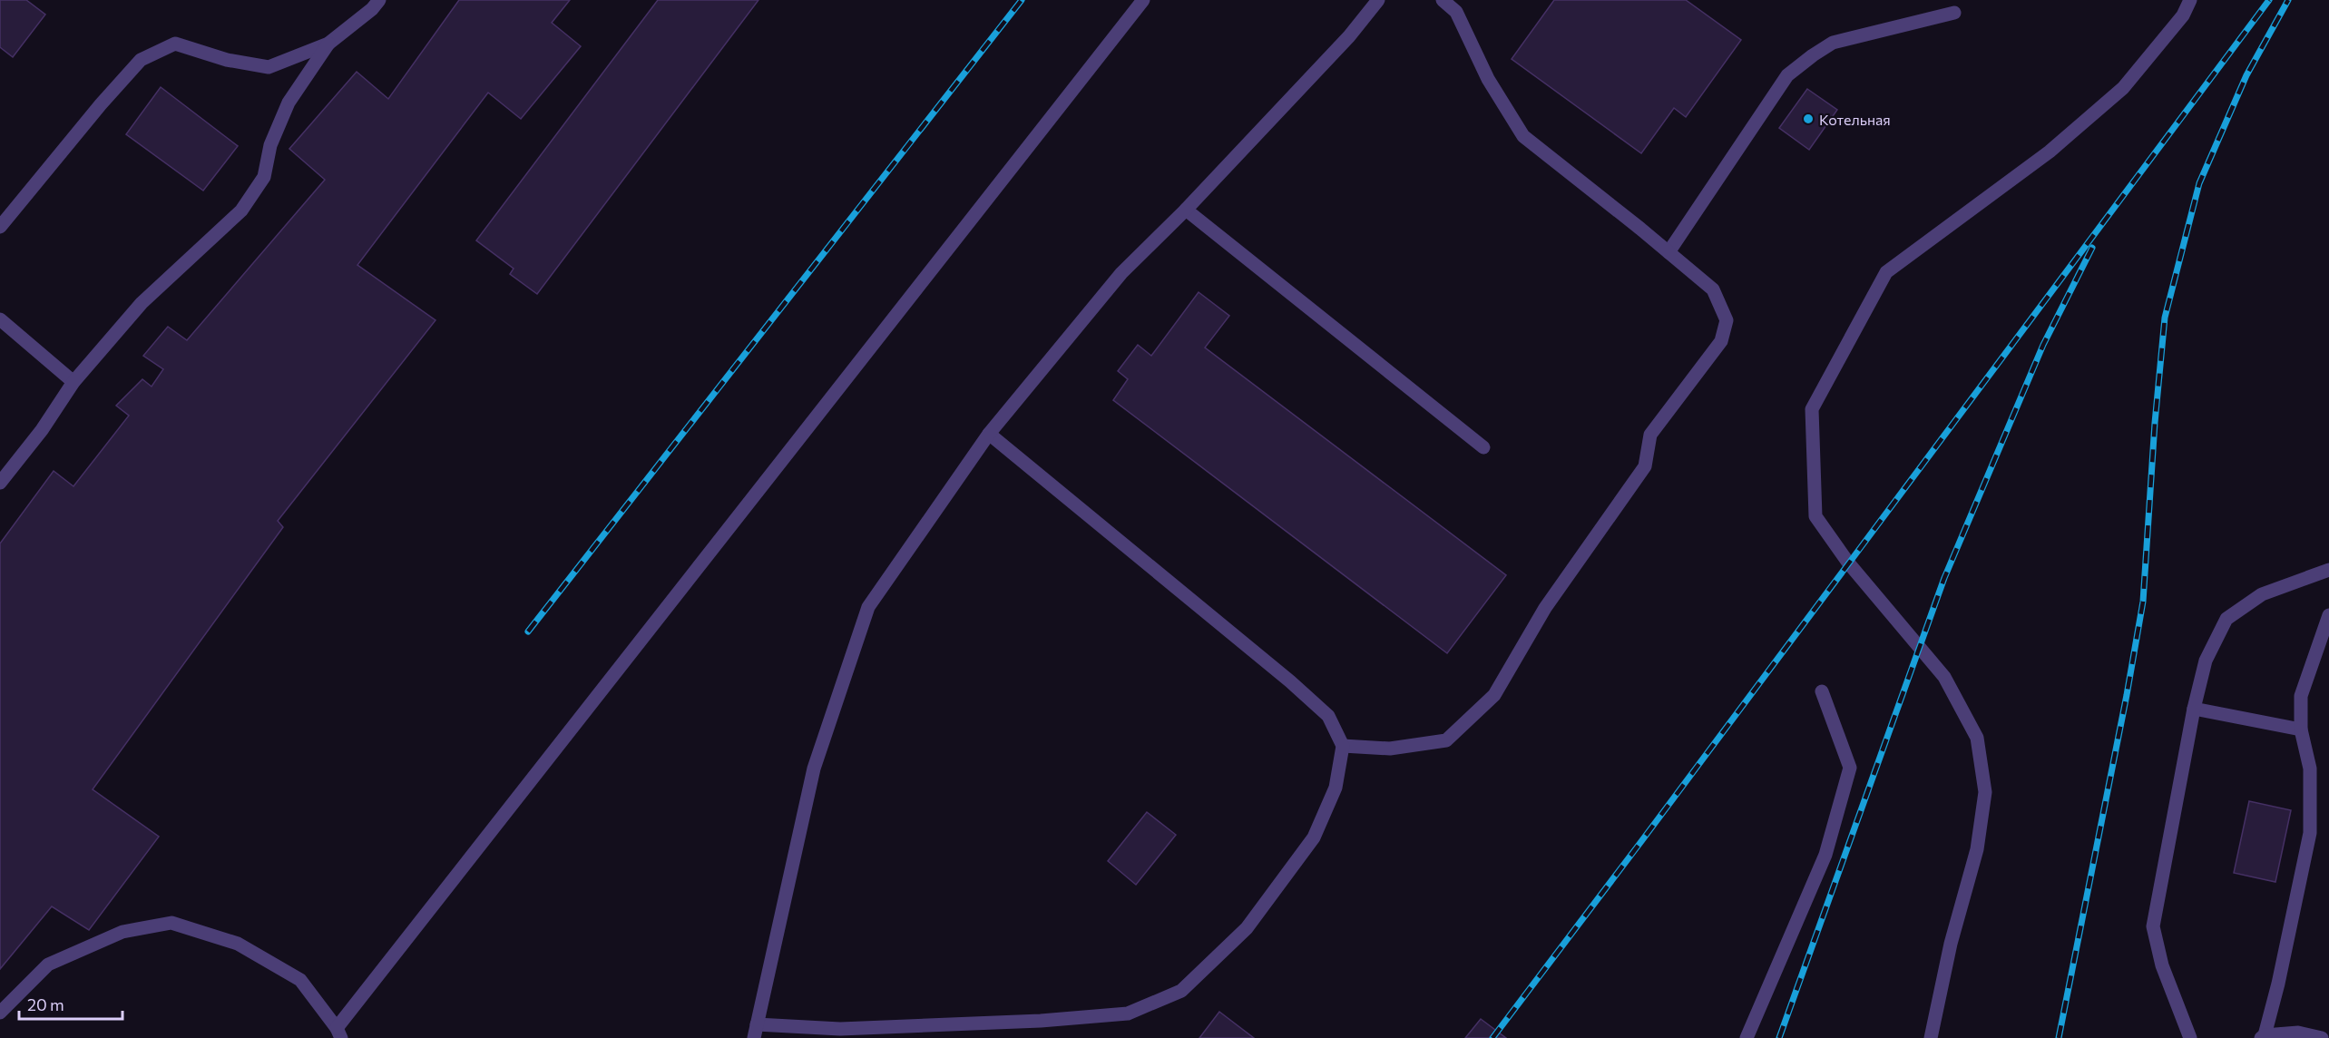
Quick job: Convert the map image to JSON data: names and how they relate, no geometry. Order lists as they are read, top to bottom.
{
  "places": ["Котельная"],
  "scale_bar": "20 m"
}
